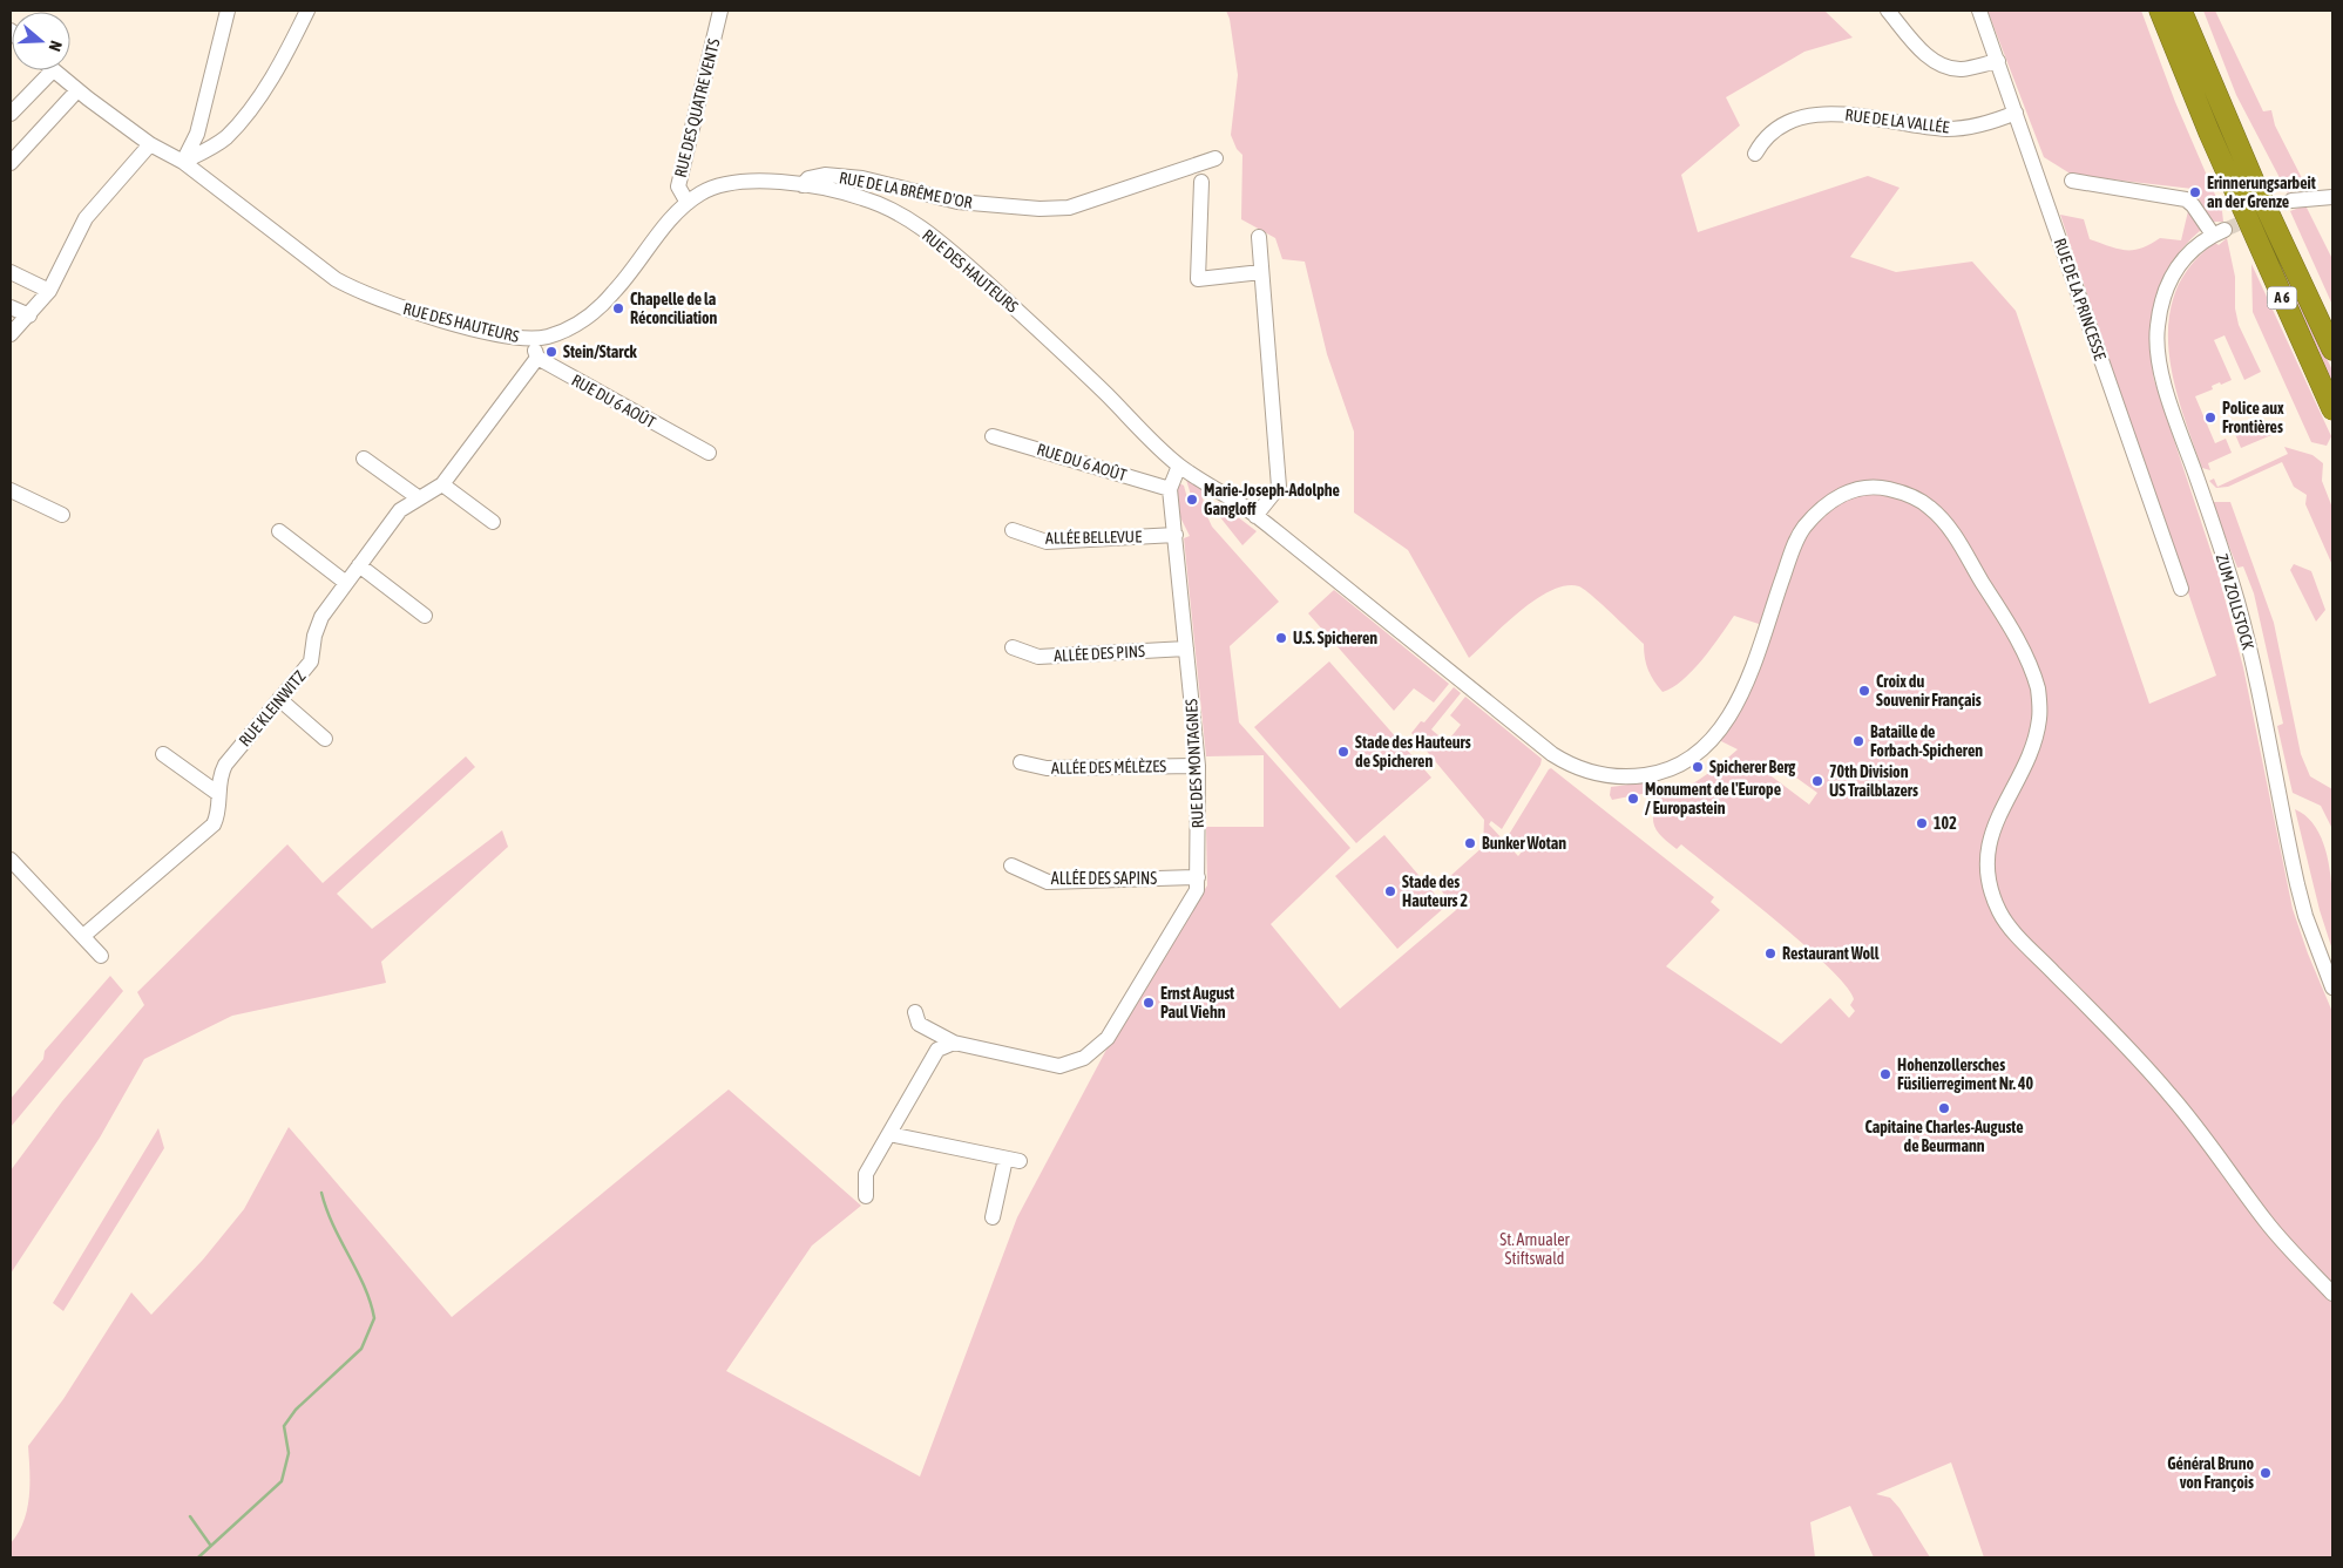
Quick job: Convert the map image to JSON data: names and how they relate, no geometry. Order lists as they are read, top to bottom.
{
  "streets": {
    "highway": ["A 6"],
    "street": [
      "RUE DES QUATRE VENTS",
      "RUE DE LA VALLÉE",
      "RUE DE LA BRÊME D'OR",
      "RUE DES HAUTEURS",
      "RUE DE LA PRINCESSE",
      "RUE DU 6 AOÛT",
      "ALLÉE BELLEVUE",
      "ZUM ZOLLSTOCK",
      "ALLÉE DES PINS",
      "RUE KLEINWITZ",
      "RUE DES MONTAGNES",
      "ALLÉE DES MÉLÈZES",
      "ALLÉE DES SAPINS"
    ]
  },
  "crossings": [
    ["RUE DES QUATRE VENTS", "RUE DES HAUTEURS"],
    ["RUE DE LA VALLÉE", "RUE DE LA PRINCESSE"],
    ["RUE DE LA BRÊME D'OR", "RUE DES HAUTEURS"],
    ["RUE DES HAUTEURS", "RUE DES MONTAGNES"],
    ["RUE DU 6 AOÛT", "RUE KLEINWITZ"],
    ["RUE DU 6 AOÛT", "RUE DES MONTAGNES"],
    ["ALLÉE BELLEVUE", "RUE DES MONTAGNES"],
    ["ALLÉE DES PINS", "RUE DES MONTAGNES"],
    ["RUE DES MONTAGNES", "ALLÉE DES MÉLÈZES"],
    ["RUE DES MONTAGNES", "ALLÉE DES SAPINS"]
  ],
  "parks": ["St. Arnualer Stiftswald"],
  "places": [
    "Erinnerungsarbeit an der Grenze",
    "Chapelle de la Réconciliation",
    "Stein/Starck",
    "Police aux Frontières",
    "Marie-Joseph-Adolphe Gangloff",
    "U.S. Spicheren",
    "Croix du Souvenir Français",
    "Bataille de Forbach-Spicheren",
    "Stade des Hauteurs de Spicheren",
    "Spicherer Berg",
    "70th Division US Trailblazers",
    "Monument de l'Europe / Europastein",
    "102",
    "Bunker Wotan",
    "Stade des Hauteurs 2",
    "Restaurant Woll",
    "Ernst August Paul Viehn",
    "Hohenzollersches Füsilierregiment Nr. 40",
    "Capitaine Charles-Auguste de Beurmann",
    "Général Bruno von François"
  ],
  "north": "right"
}
